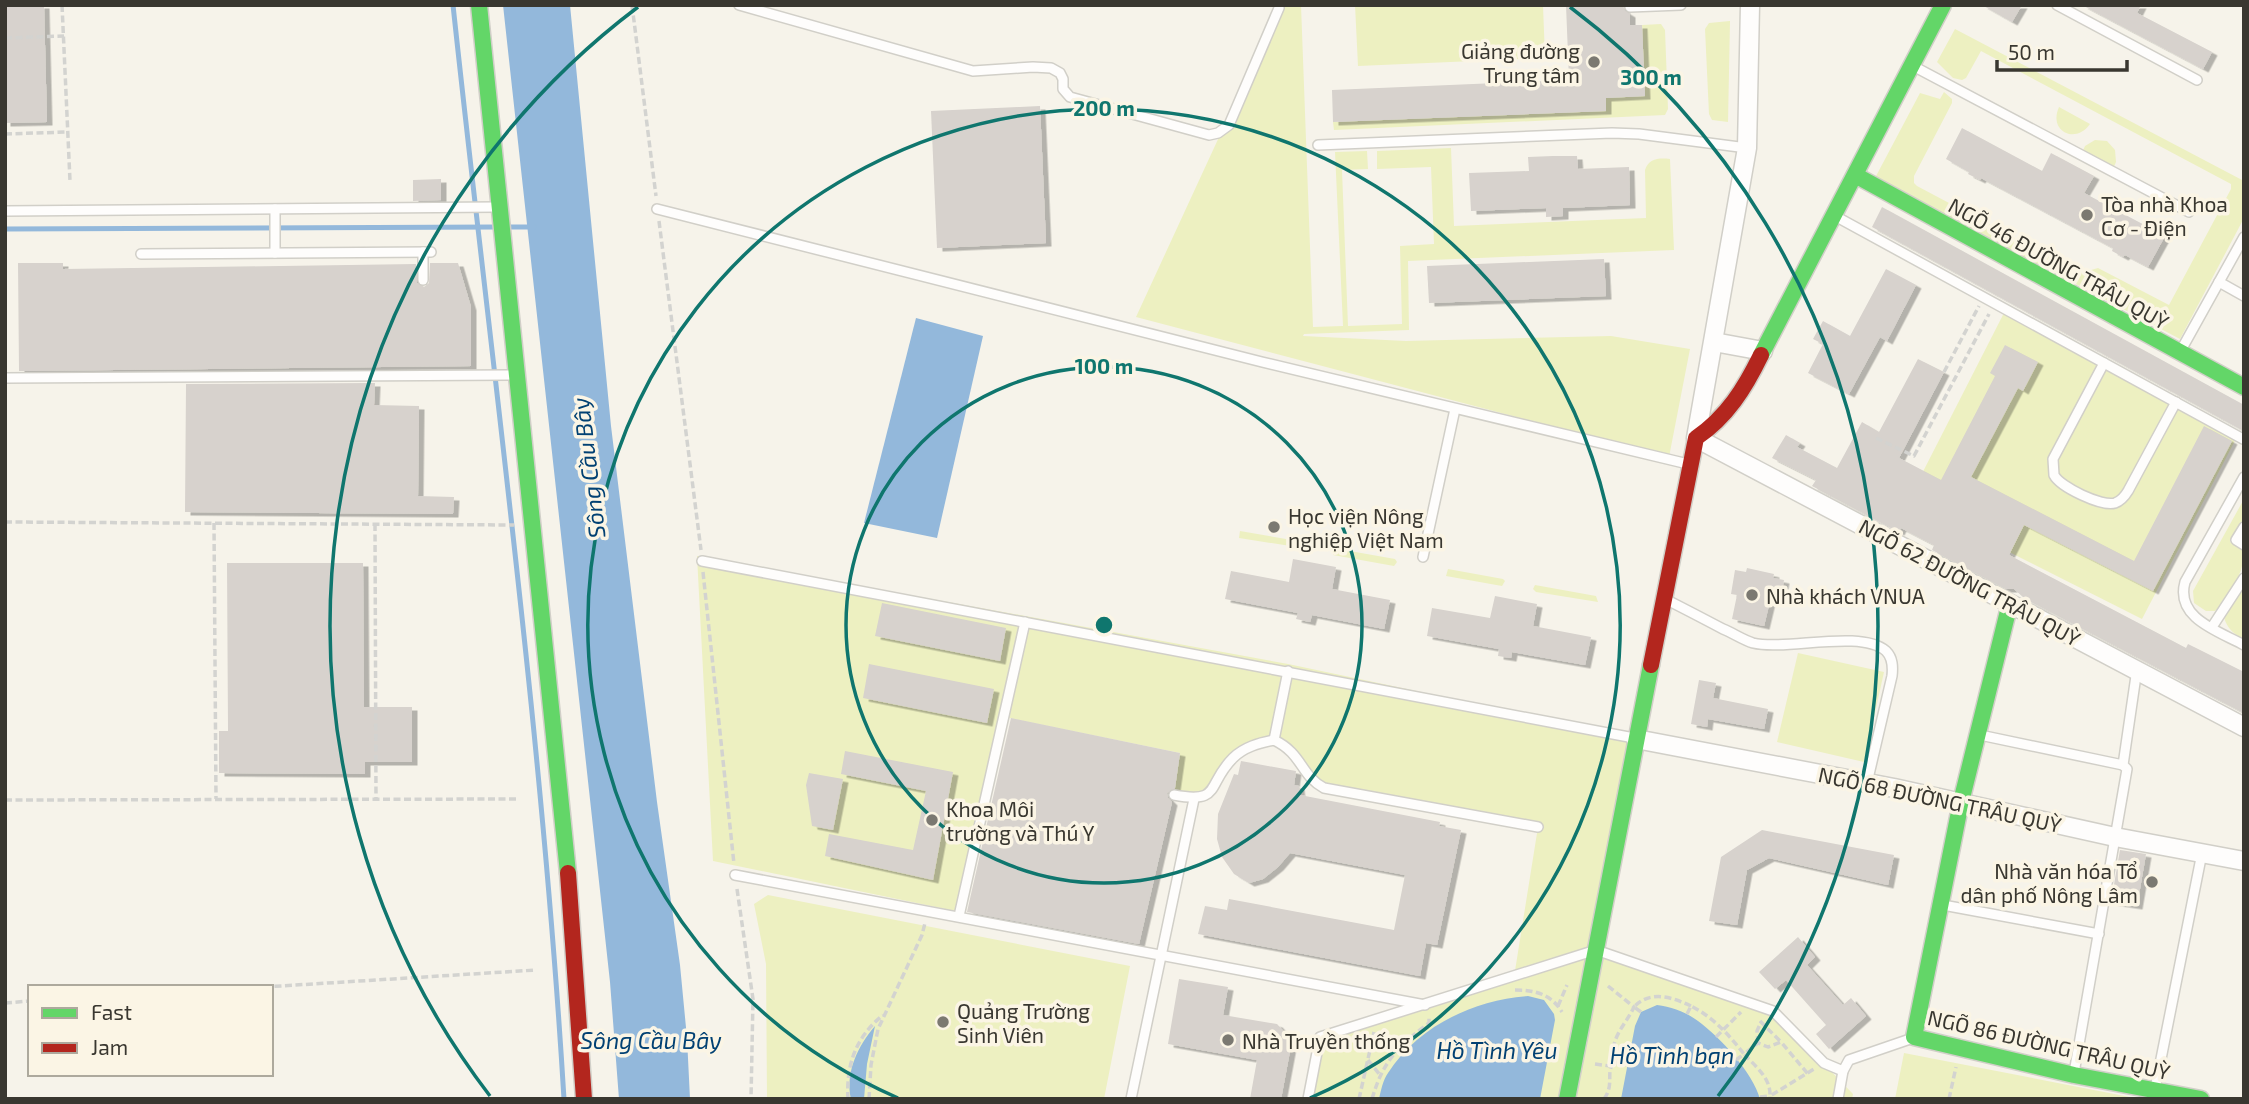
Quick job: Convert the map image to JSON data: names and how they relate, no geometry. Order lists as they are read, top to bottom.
{
  "streets": {
    "street": [
      "NGÕ 46 ĐƯỜNG TRÂU QUỲ",
      "NGÕ 62 ĐƯỜNG TRÂU QUỲ",
      "NGÕ 68 ĐƯỜNG TRÂU QUỲ",
      "NGÕ 86 ĐƯỜNG TRÂU QUỲ"
    ]
  },
  "crossings": [
    ["NGÕ 68 ĐƯỜNG TRÂU QUỲ", "NGÕ 86 ĐƯỜNG TRÂU QUỲ"]
  ],
  "water": ["Sông Cầu Bây", "Hồ Tình Yêu", "Hồ Tình bạn"],
  "places": [
    "Giảng đường Trung tâm",
    "Tòa nhà Khoa Cơ - Điện",
    "Học viện Nông nghiệp Việt Nam",
    "Nhà khách VNUA",
    "Khoa Môi trường và Thú Y",
    "Nhà văn hóa Tổ dân phố Nông Lâm",
    "Quảng Trường Sinh Viên",
    "Nhà Truyền thống"
  ],
  "legend": ["Fast", "Jam"],
  "scale_bar": "50 m",
  "rings": ["300 m", "200 m", "100 m"]
}
